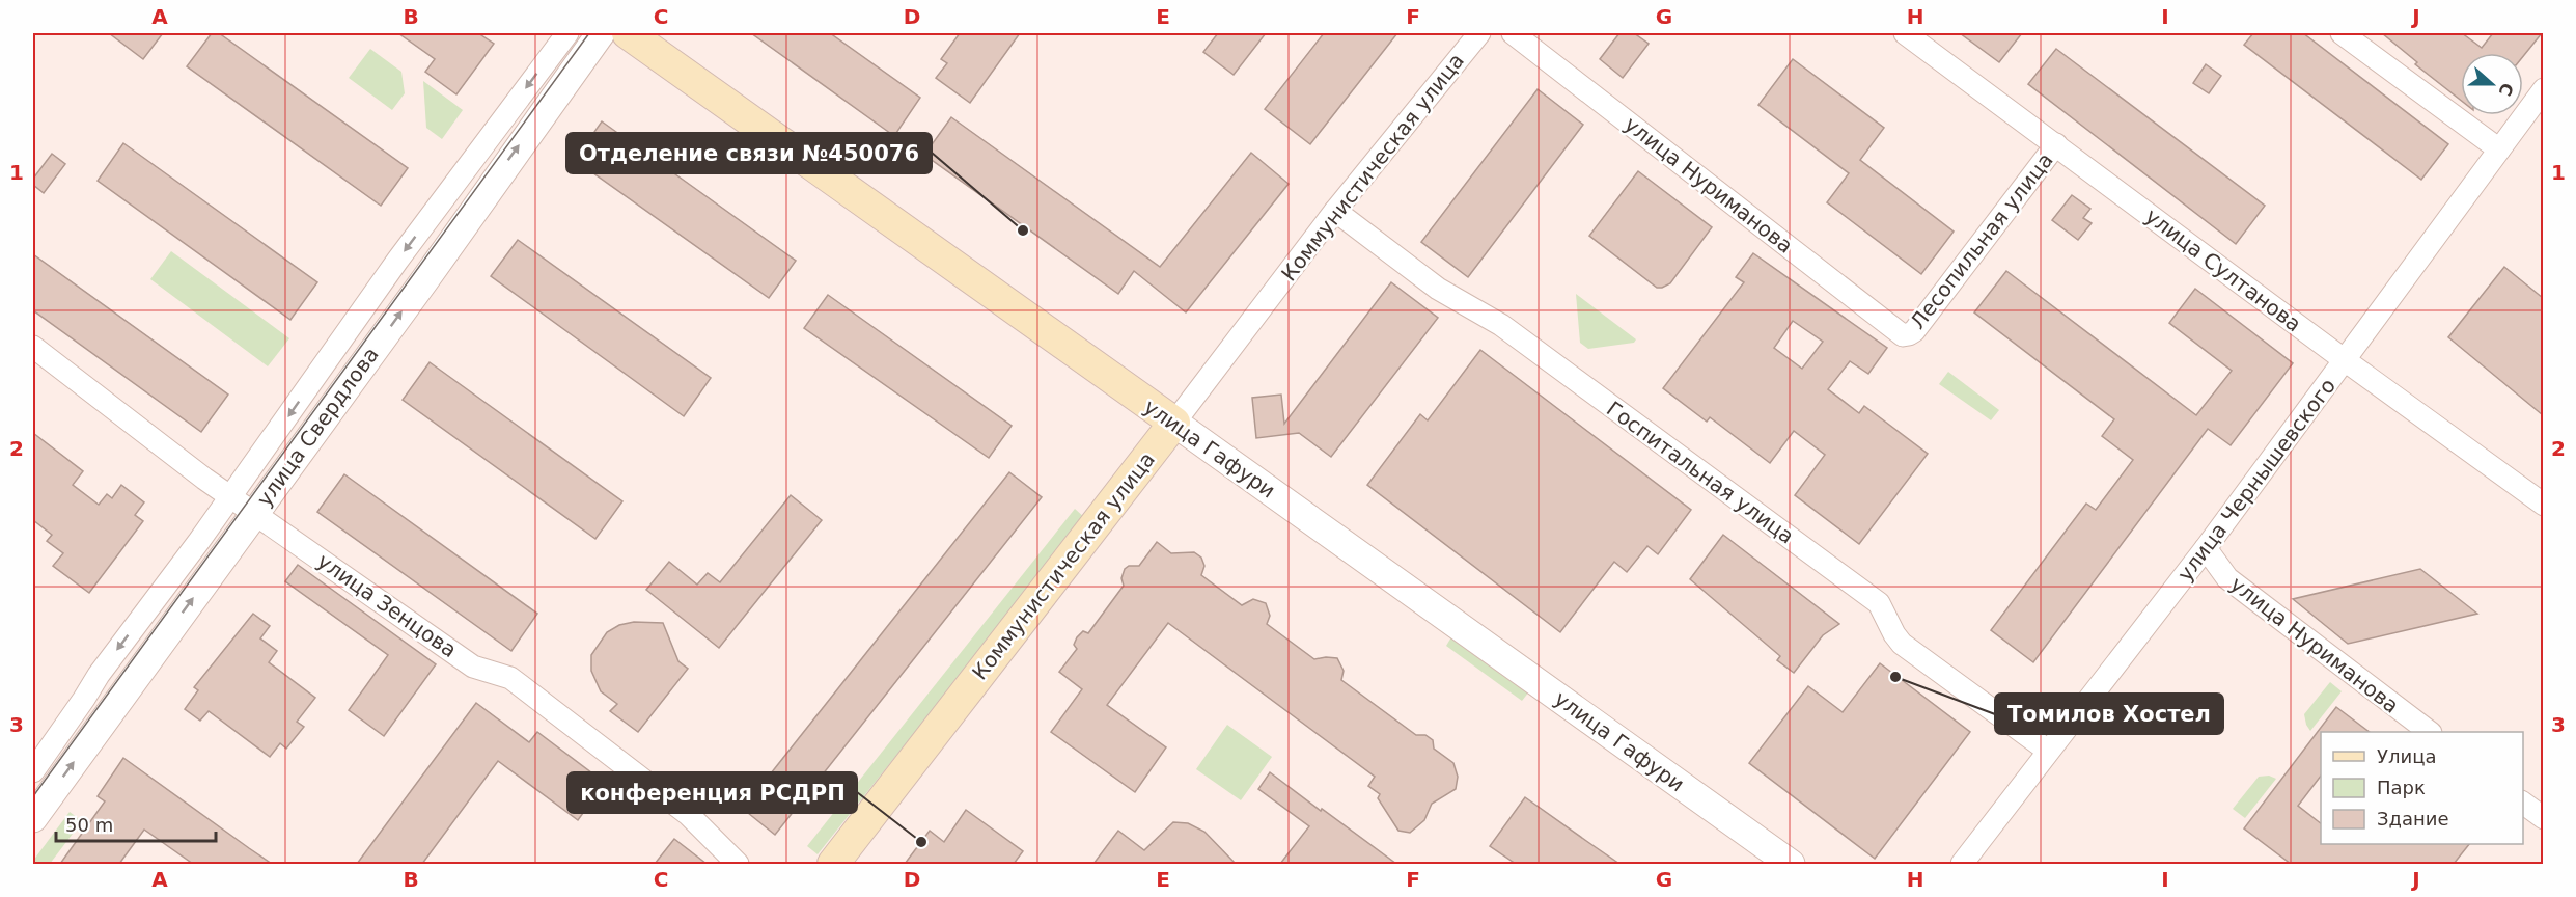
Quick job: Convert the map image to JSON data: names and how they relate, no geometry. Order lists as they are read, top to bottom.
{
  "streets": {
    "main road": ["Коммунистическая улица", "улица Гафури"],
    "street": [
      "улица Нуриманова",
      "Лесопильная улица",
      "улица Султанова",
      "улица Свердлова",
      "Госпитальная улица",
      "улица Чернышевского",
      "улица Зенцова"
    ]
  },
  "crossings": [
    ["Коммунистическая улица", "улица Гафури"],
    ["Коммунистическая улица", "Госпитальная улица"],
    ["улица Нуриманова", "Лесопильная улица"],
    ["улица Нуриманова", "улица Чернышевского"],
    ["Лесопильная улица", "улица Султанова"],
    ["улица Султанова", "улица Чернышевского"],
    ["улица Свердлова", "улица Зенцова"],
    ["Госпитальная улица", "улица Чернышевского"]
  ],
  "places": ["Отделение связи №450076", "Томилов Хостел", "конференция РСДРП"],
  "legend": ["Улица", "Парк", "Здание"],
  "scale_bar": "50 m",
  "north": "right",
  "grid": {
    "columns": [
      "A",
      "B",
      "C",
      "D",
      "E",
      "F",
      "G",
      "H",
      "I",
      "J"
    ],
    "rows": ["1", "2", "3"]
  }
}
